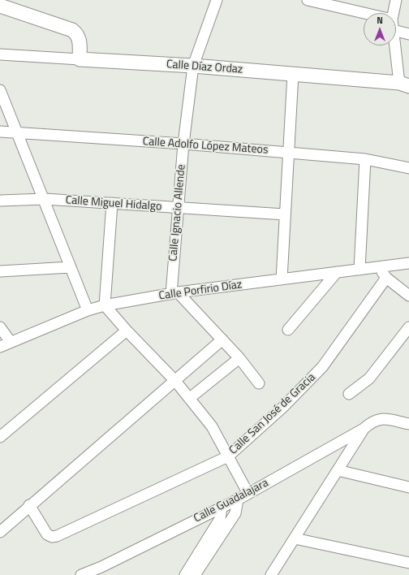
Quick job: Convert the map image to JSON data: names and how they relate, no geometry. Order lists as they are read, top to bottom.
{
  "streets": {
    "main road": ["Calle Díaz Ordaz"],
    "street": [
      "Calle Adolfo López Mateos",
      "Calle Miguel Hidalgo",
      "Calle Ignacio Allende",
      "Calle Porfirio Díaz",
      "Calle San José de Gracia",
      "Calle Guadalajara"
    ]
  },
  "crossings": [
    ["Calle Díaz Ordaz", "Calle Ignacio Allende"],
    ["Calle Adolfo López Mateos", "Calle Ignacio Allende"],
    ["Calle Miguel Hidalgo", "Calle Ignacio Allende"],
    ["Calle Ignacio Allende", "Calle Porfirio Díaz"]
  ],
  "north": "top"
}
